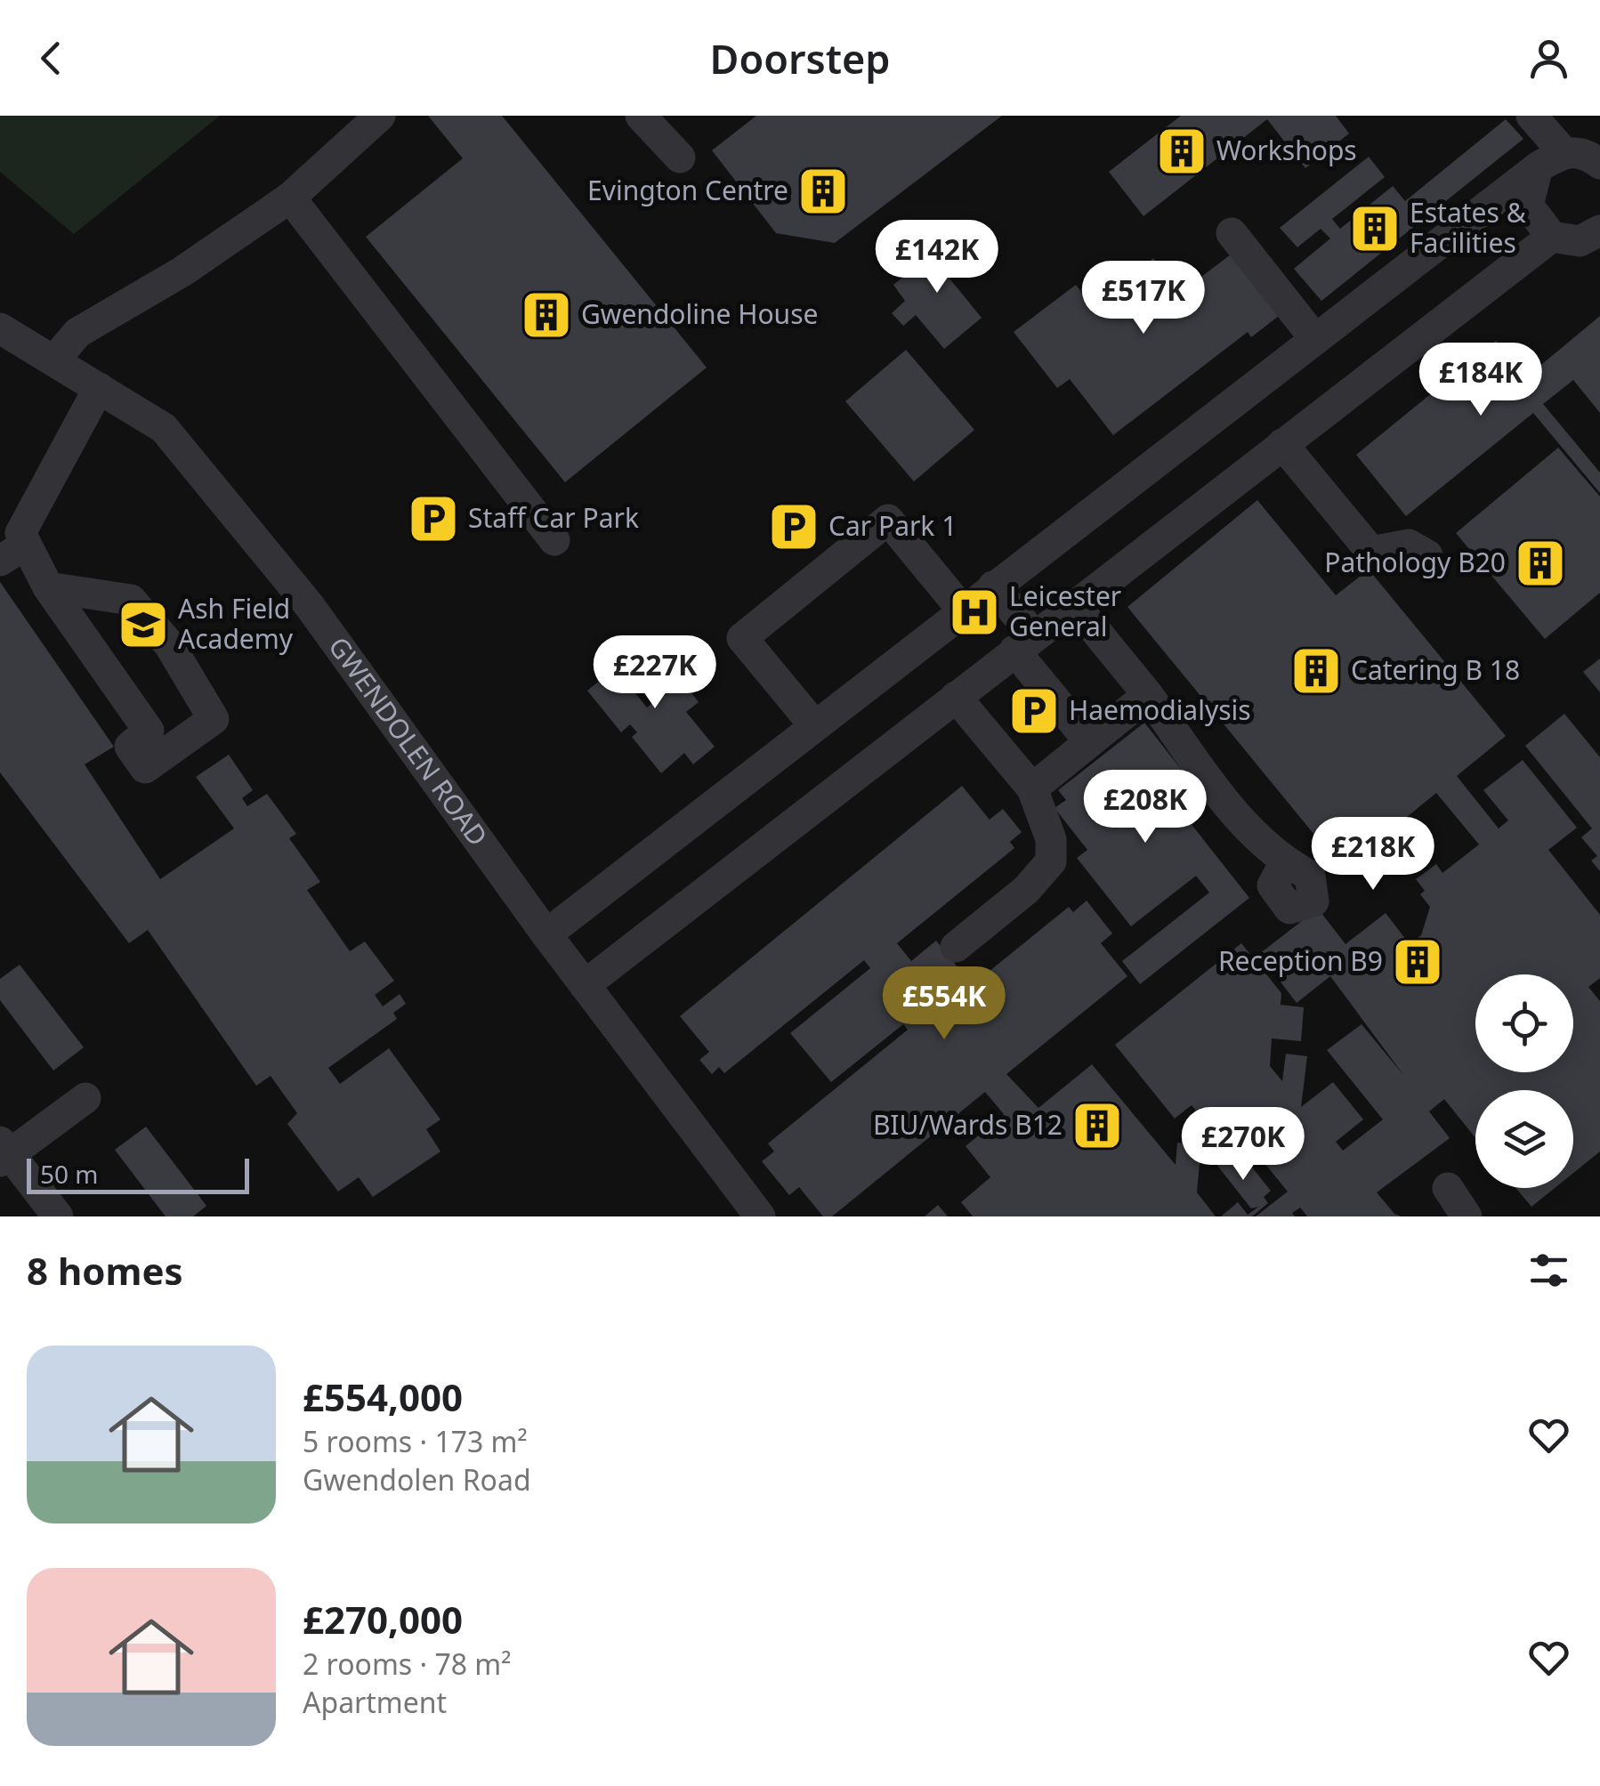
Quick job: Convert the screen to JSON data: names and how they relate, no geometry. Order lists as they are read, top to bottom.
{
  "streets": {
    "street": ["GWENDOLEN ROAD"]
  },
  "places": {
    "building": [
      "Workshops",
      "Evington Centre",
      "Estates & Facilities",
      "Gwendoline House",
      "Pathology B20",
      "Catering B 18",
      "Reception B9",
      "BIU/Wards B12"
    ],
    "parking": ["Staff Car Park", "Car Park 1", "Haemodialysis"],
    "hospital": ["Leicester General"],
    "school or university": ["Ash Field Academy"]
  },
  "scale_bar": "50 m",
  "page": {
    "header": "Doorstep",
    "price": [
      "£142K",
      "£517K",
      "£184K",
      "£227K",
      "£208K",
      "£218K",
      "£554K",
      "£270K"
    ],
    "scale": "50 m",
    "heading": "8 homes",
    "list": [
      {
        "name": "£554,000",
        "note": "5 rooms · 173 m² · Gwendolen Road"
      },
      {
        "name": "£270,000",
        "note": "2 rooms · 78 m² · Apartment"
      }
    ]
  }
}
